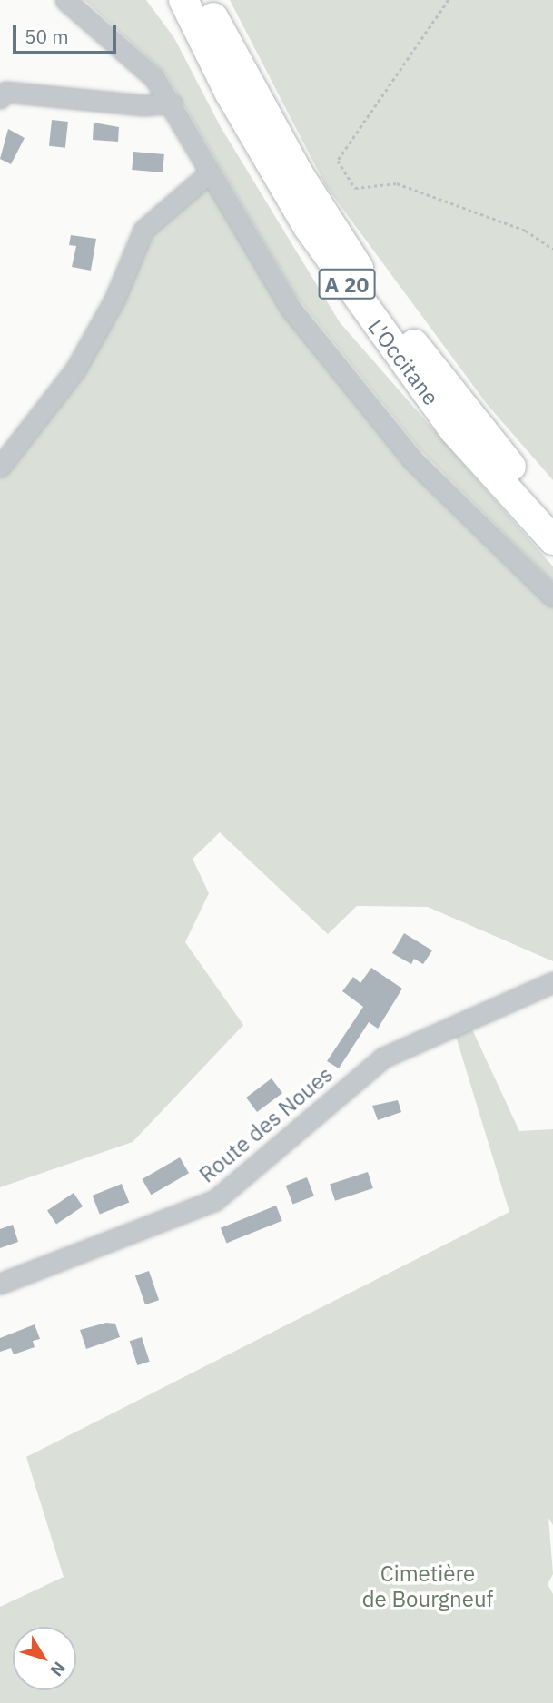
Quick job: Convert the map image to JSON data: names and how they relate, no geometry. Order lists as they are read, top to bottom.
{
  "streets": {
    "highway": ["A 20", "L'Occitane"],
    "street": ["Route des Noues"]
  },
  "parks": ["Cimetière de Bourgneuf"],
  "scale_bar": "50 m",
  "north": "bottom right"
}
